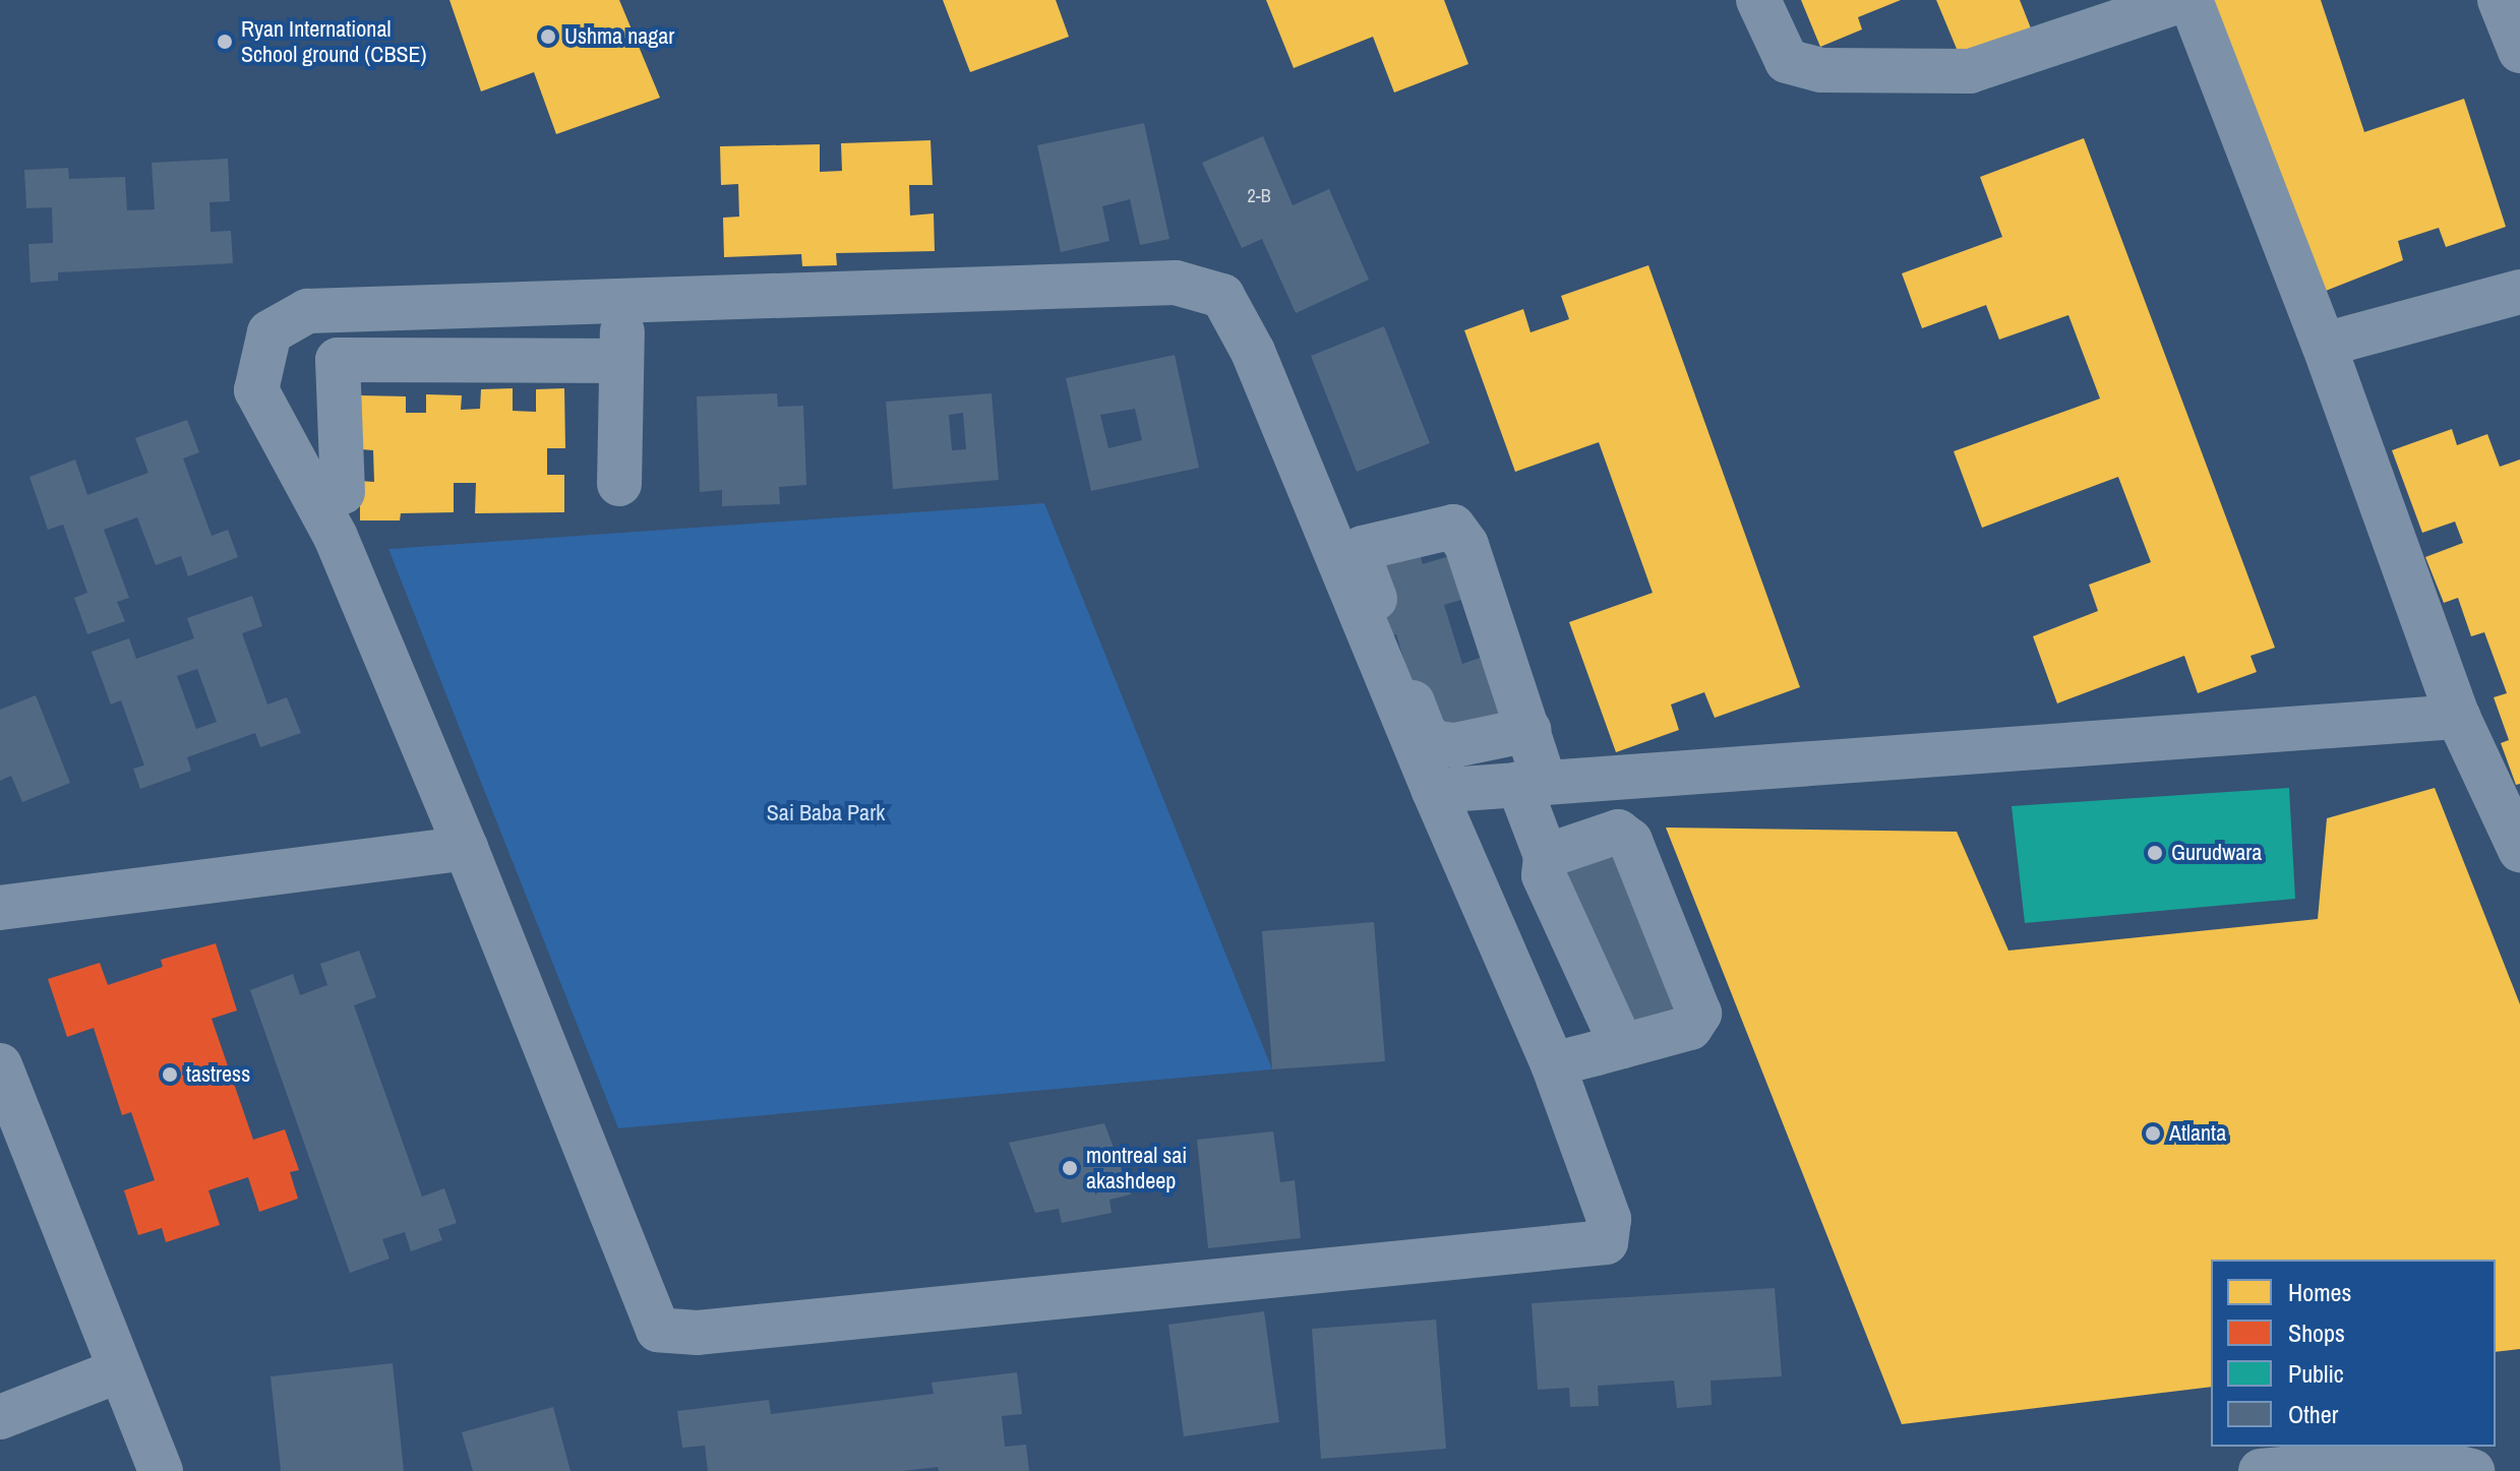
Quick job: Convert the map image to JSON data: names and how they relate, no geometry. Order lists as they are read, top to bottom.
{
  "parks": ["Sai Baba Park"],
  "places": [
    "Ushma nagar",
    "Ryan International School ground (CBSE)",
    "Gurudwara",
    "tastress",
    "Atlanta",
    "montreal sai akashdeep"
  ],
  "house_numbers": ["2-B"],
  "legend": [
    "Homes",
    "Shops",
    "Public",
    "Other"
  ]
}
